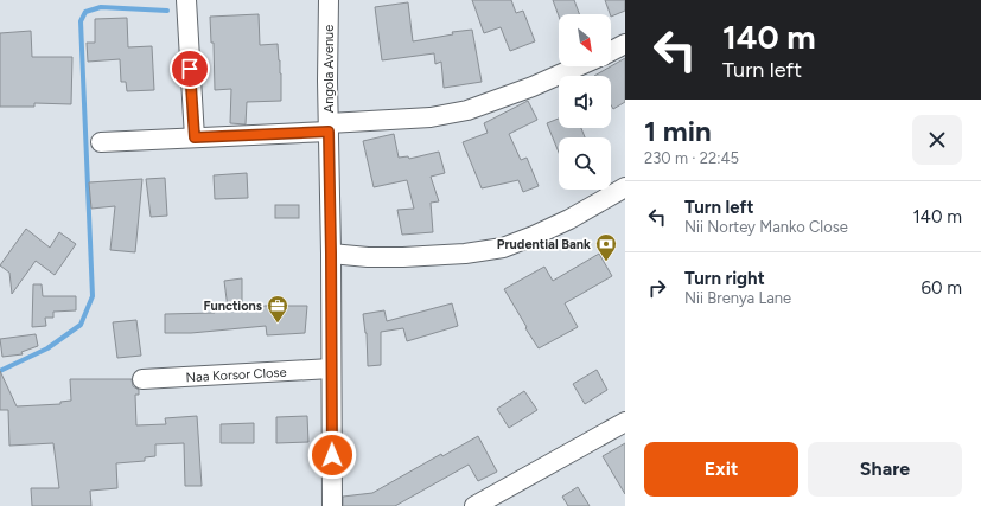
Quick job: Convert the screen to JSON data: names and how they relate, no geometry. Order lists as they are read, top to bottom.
{
  "streets": {
    "street": ["Angola Avenue", "Naa Korsor Close"]
  },
  "crossings": [
    ["Angola Avenue", "Naa Korsor Close"]
  ],
  "places": {
    "bank": ["Prudential Bank"],
    "office": ["Functions"]
  },
  "north": "bottom right",
  "page": {
    "turn": ["140 m", "Turn left"],
    "heading": ["1 min", "230 m · 22:45"],
    "list": [
      {
        "name": "Turn left",
        "note": "Nii Nortey Manko Close",
        "value": "140 m"
      },
      {
        "name": "Turn right",
        "note": "Nii Brenya Lane",
        "value": "60 m"
      }
    ],
    "buttons": ["Exit", "Share"]
  }
}
